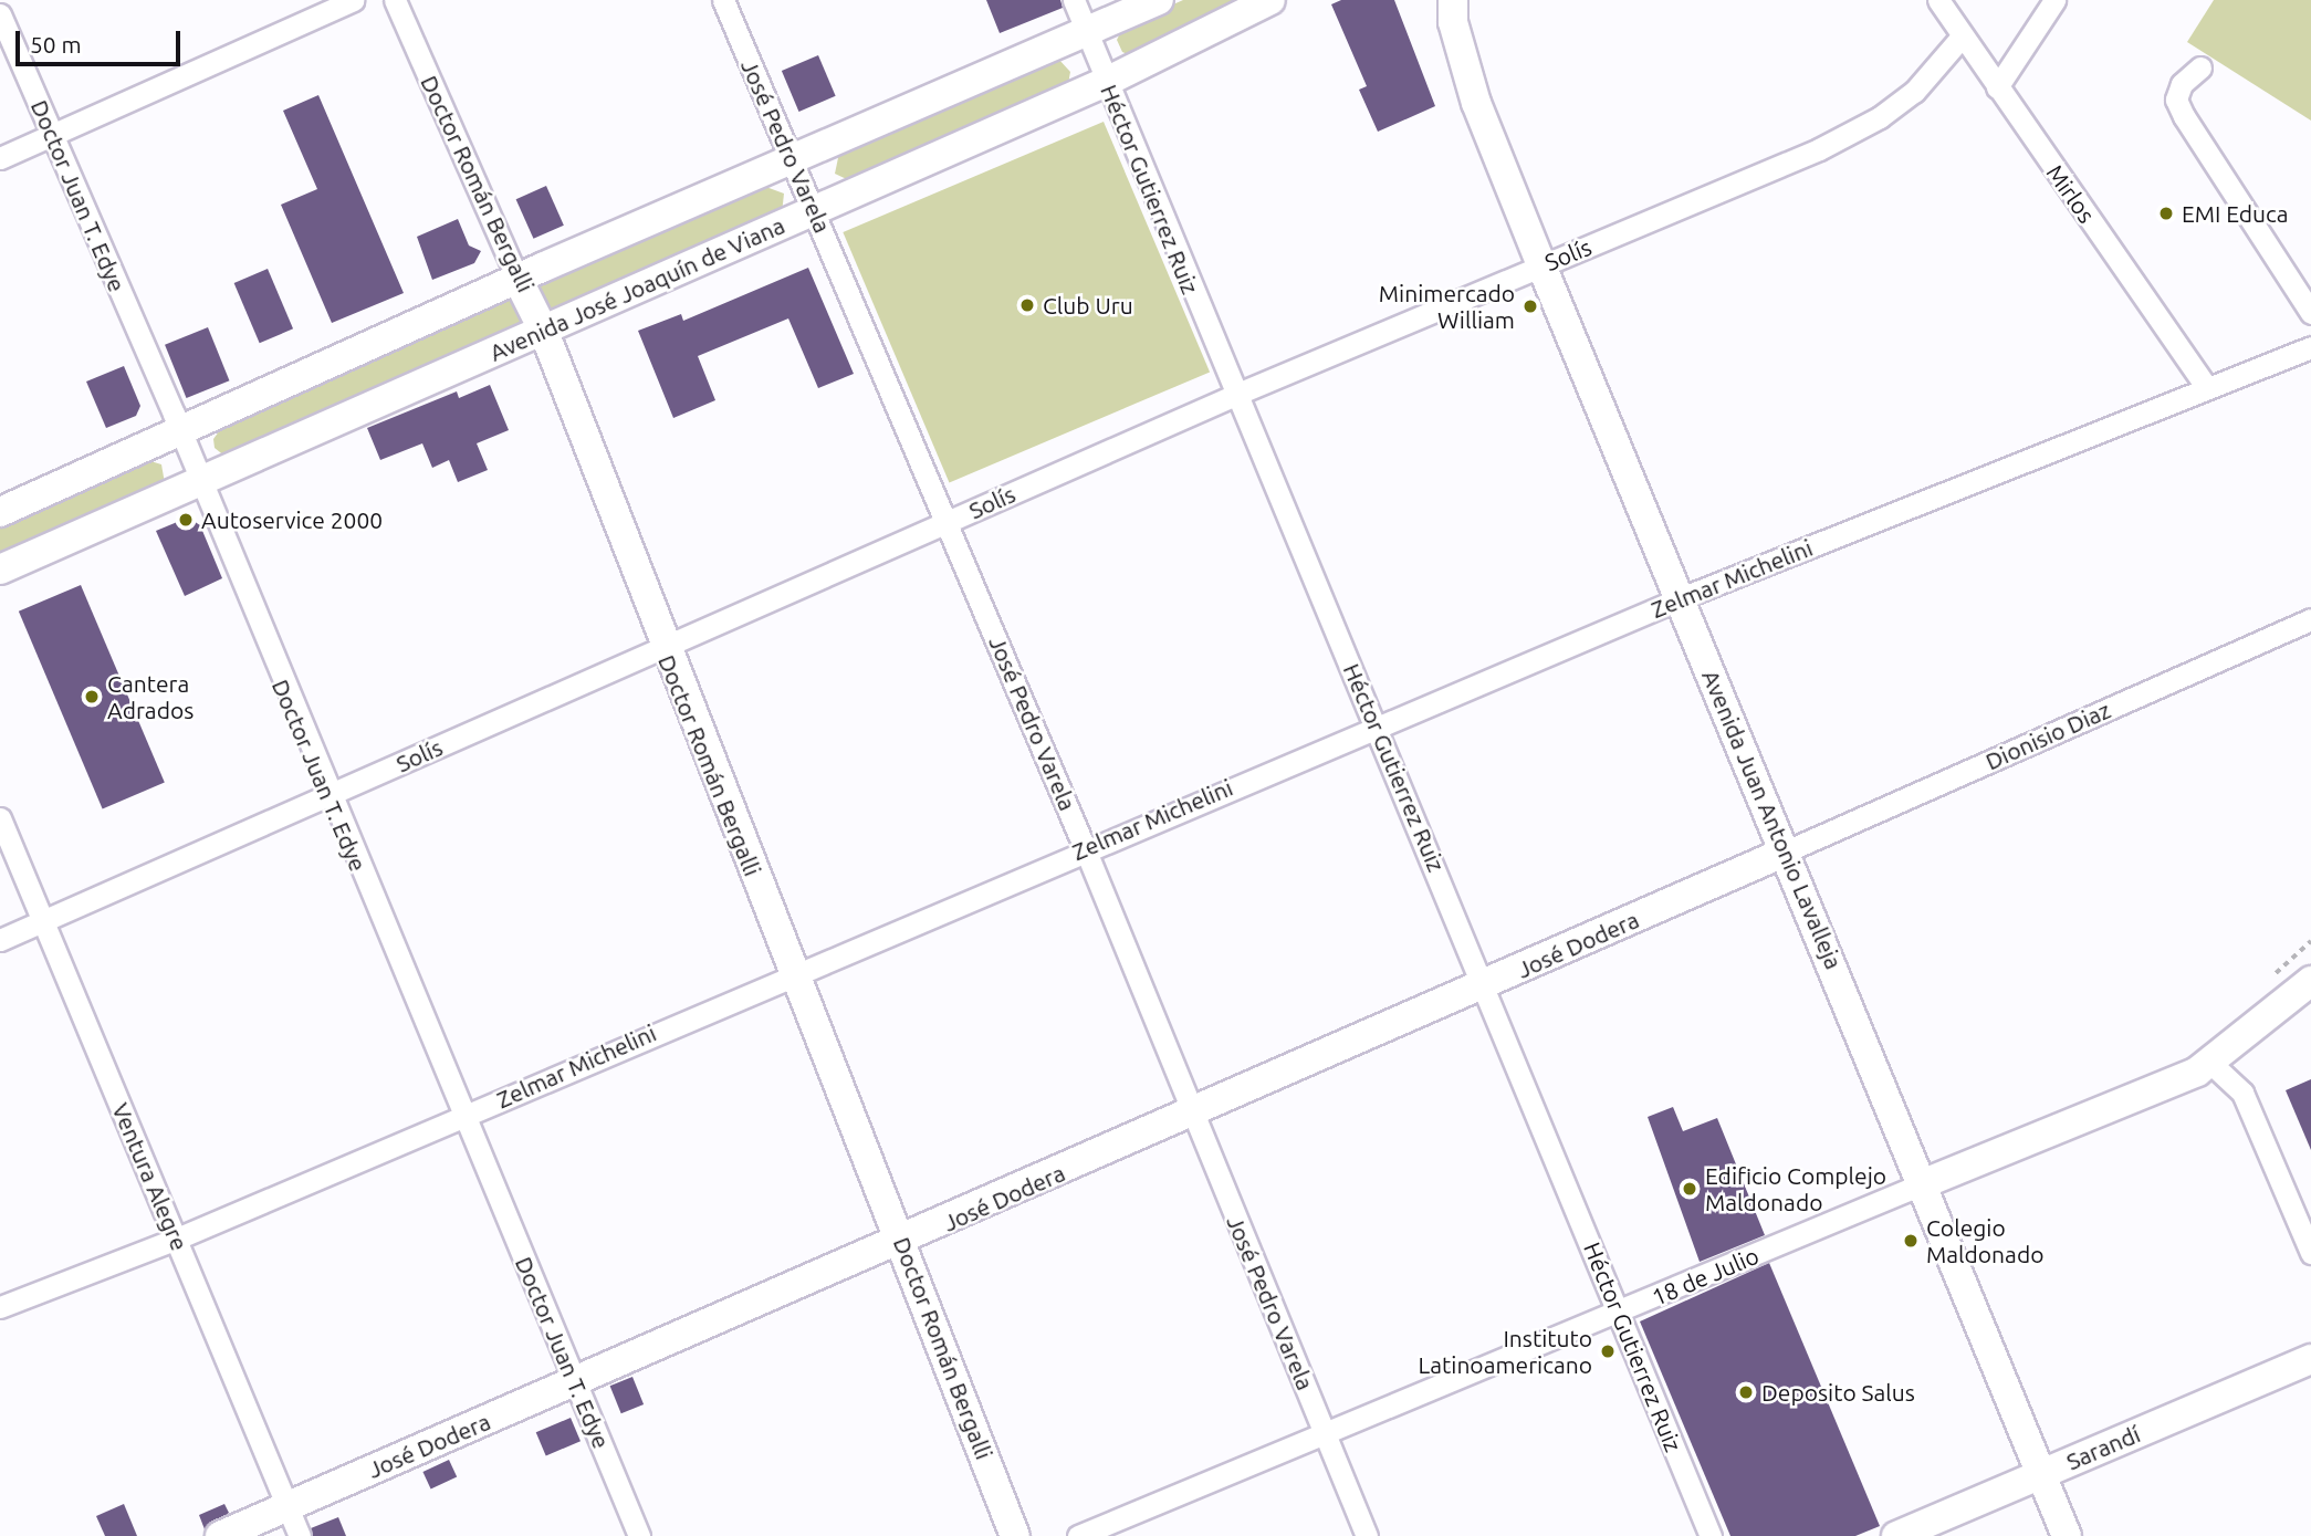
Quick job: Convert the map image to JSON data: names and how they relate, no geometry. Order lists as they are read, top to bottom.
{
  "streets": {
    "street": [
      "José Pedro Varela",
      "Doctor Román Bergalli",
      "Héctor Gutierrez Ruiz",
      "Mirlos",
      "Doctor Juan T. Edye",
      "Solís",
      "Avenida José Joaquín de Viana",
      "Zelmar Michelini",
      "Dionisio Diaz",
      "Avenida Juan Antonio Lavalleja",
      "José Dodera",
      "Ventura Alegre",
      "18 de Julio",
      "Sarandí"
    ]
  },
  "crossings": [
    ["José Pedro Varela", "Solís"],
    ["José Pedro Varela", "Avenida José Joaquín de Viana"],
    ["José Pedro Varela", "Zelmar Michelini"],
    ["José Pedro Varela", "José Dodera"],
    ["José Pedro Varela", "18 de Julio"],
    ["Doctor Román Bergalli", "Solís"],
    ["Doctor Román Bergalli", "Avenida José Joaquín de Viana"],
    ["Doctor Román Bergalli", "Zelmar Michelini"],
    ["Doctor Román Bergalli", "José Dodera"],
    ["Héctor Gutierrez Ruiz", "Solís"],
    ["Héctor Gutierrez Ruiz", "Avenida José Joaquín de Viana"],
    ["Héctor Gutierrez Ruiz", "Zelmar Michelini"],
    ["Héctor Gutierrez Ruiz", "José Dodera"],
    ["Héctor Gutierrez Ruiz", "18 de Julio"],
    ["Mirlos", "Solís"],
    ["Mirlos", "Zelmar Michelini"],
    ["Doctor Juan T. Edye", "Solís"],
    ["Doctor Juan T. Edye", "Avenida José Joaquín de Viana"],
    ["Doctor Juan T. Edye", "Zelmar Michelini"],
    ["Doctor Juan T. Edye", "José Dodera"],
    ["Solís", "Avenida Juan Antonio Lavalleja"],
    ["Solís", "Ventura Alegre"],
    ["Zelmar Michelini", "Avenida Juan Antonio Lavalleja"],
    ["Zelmar Michelini", "Ventura Alegre"],
    ["Dionisio Diaz", "Avenida Juan Antonio Lavalleja"],
    ["Dionisio Diaz", "José Dodera"],
    ["Avenida Juan Antonio Lavalleja", "José Dodera"],
    ["Avenida Juan Antonio Lavalleja", "18 de Julio"],
    ["Avenida Juan Antonio Lavalleja", "Sarandí"],
    ["José Dodera", "Ventura Alegre"]
  ],
  "places": [
    "EMI Educa",
    "Club Uru",
    "Minimercado William",
    "Autoservice 2000",
    "Cantera Adrados",
    "Edificio Complejo Maldonado",
    "Colegio Maldonado",
    "Instituto Latinoamericano",
    "Deposito Salus"
  ],
  "scale_bar": "50 m"
}
